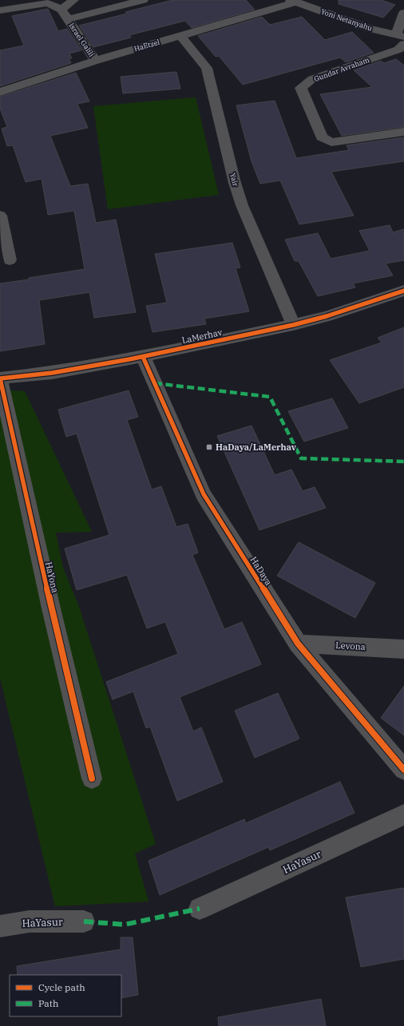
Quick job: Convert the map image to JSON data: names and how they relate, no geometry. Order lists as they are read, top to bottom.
{
  "streets": {
    "street": [
      "Yoni Netanyahu",
      "Israel Galili",
      "HaEtzel",
      "Gundar Avraham",
      "Yair",
      "LaMerhav",
      "HaDaya",
      "HaYona",
      "Levona",
      "HaYasur"
    ]
  },
  "crossings": [
    ["Yoni Netanyahu", "HaEtzel"],
    ["Yoni Netanyahu", "Gundar Avraham"],
    ["Israel Galili", "HaEtzel"],
    ["HaEtzel", "Yair"],
    ["Yair", "LaMerhav"],
    ["LaMerhav", "HaDaya"],
    ["LaMerhav", "HaYona"],
    ["HaDaya", "Levona"]
  ],
  "places": {
    "transit": ["HaDaya/LaMerhav"]
  },
  "legend": ["Cycle path", "Path"]
}
